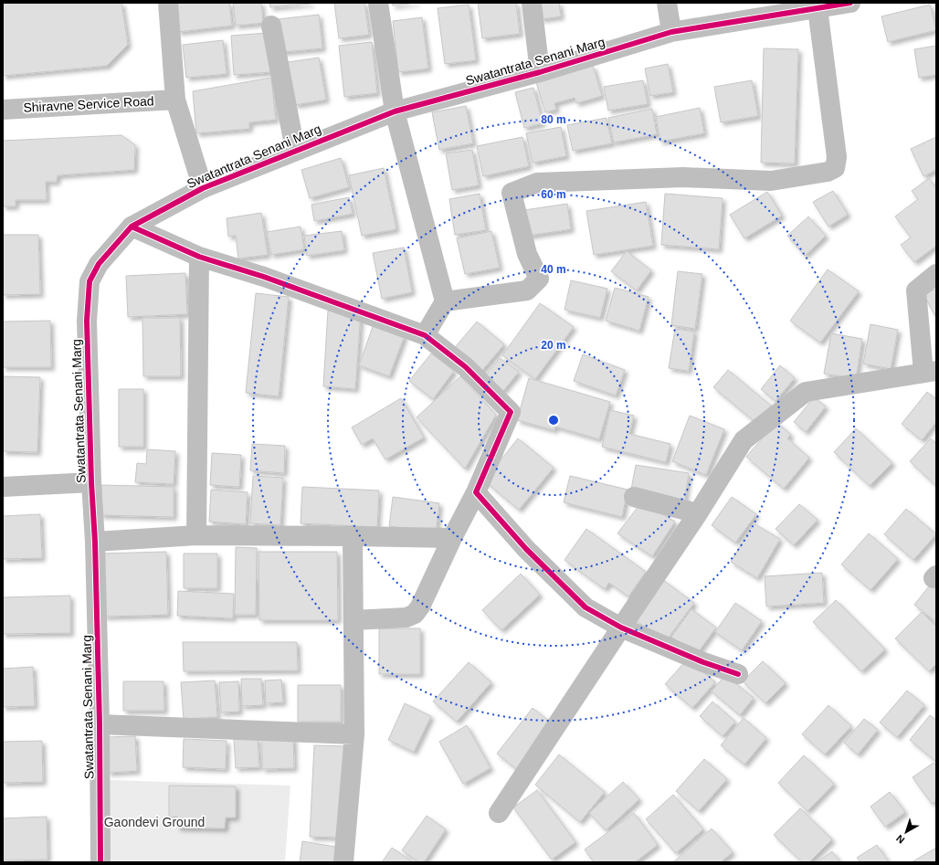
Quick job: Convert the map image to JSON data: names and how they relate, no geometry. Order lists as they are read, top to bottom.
{
  "streets": {
    "street": ["Swatantrata Senani Marg", "Shiravne Service Road"]
  },
  "parks": ["Gaondevi Ground"],
  "north": "bottom left",
  "rings": [
    "80 m",
    "60 m",
    "40 m",
    "20 m"
  ]
}
